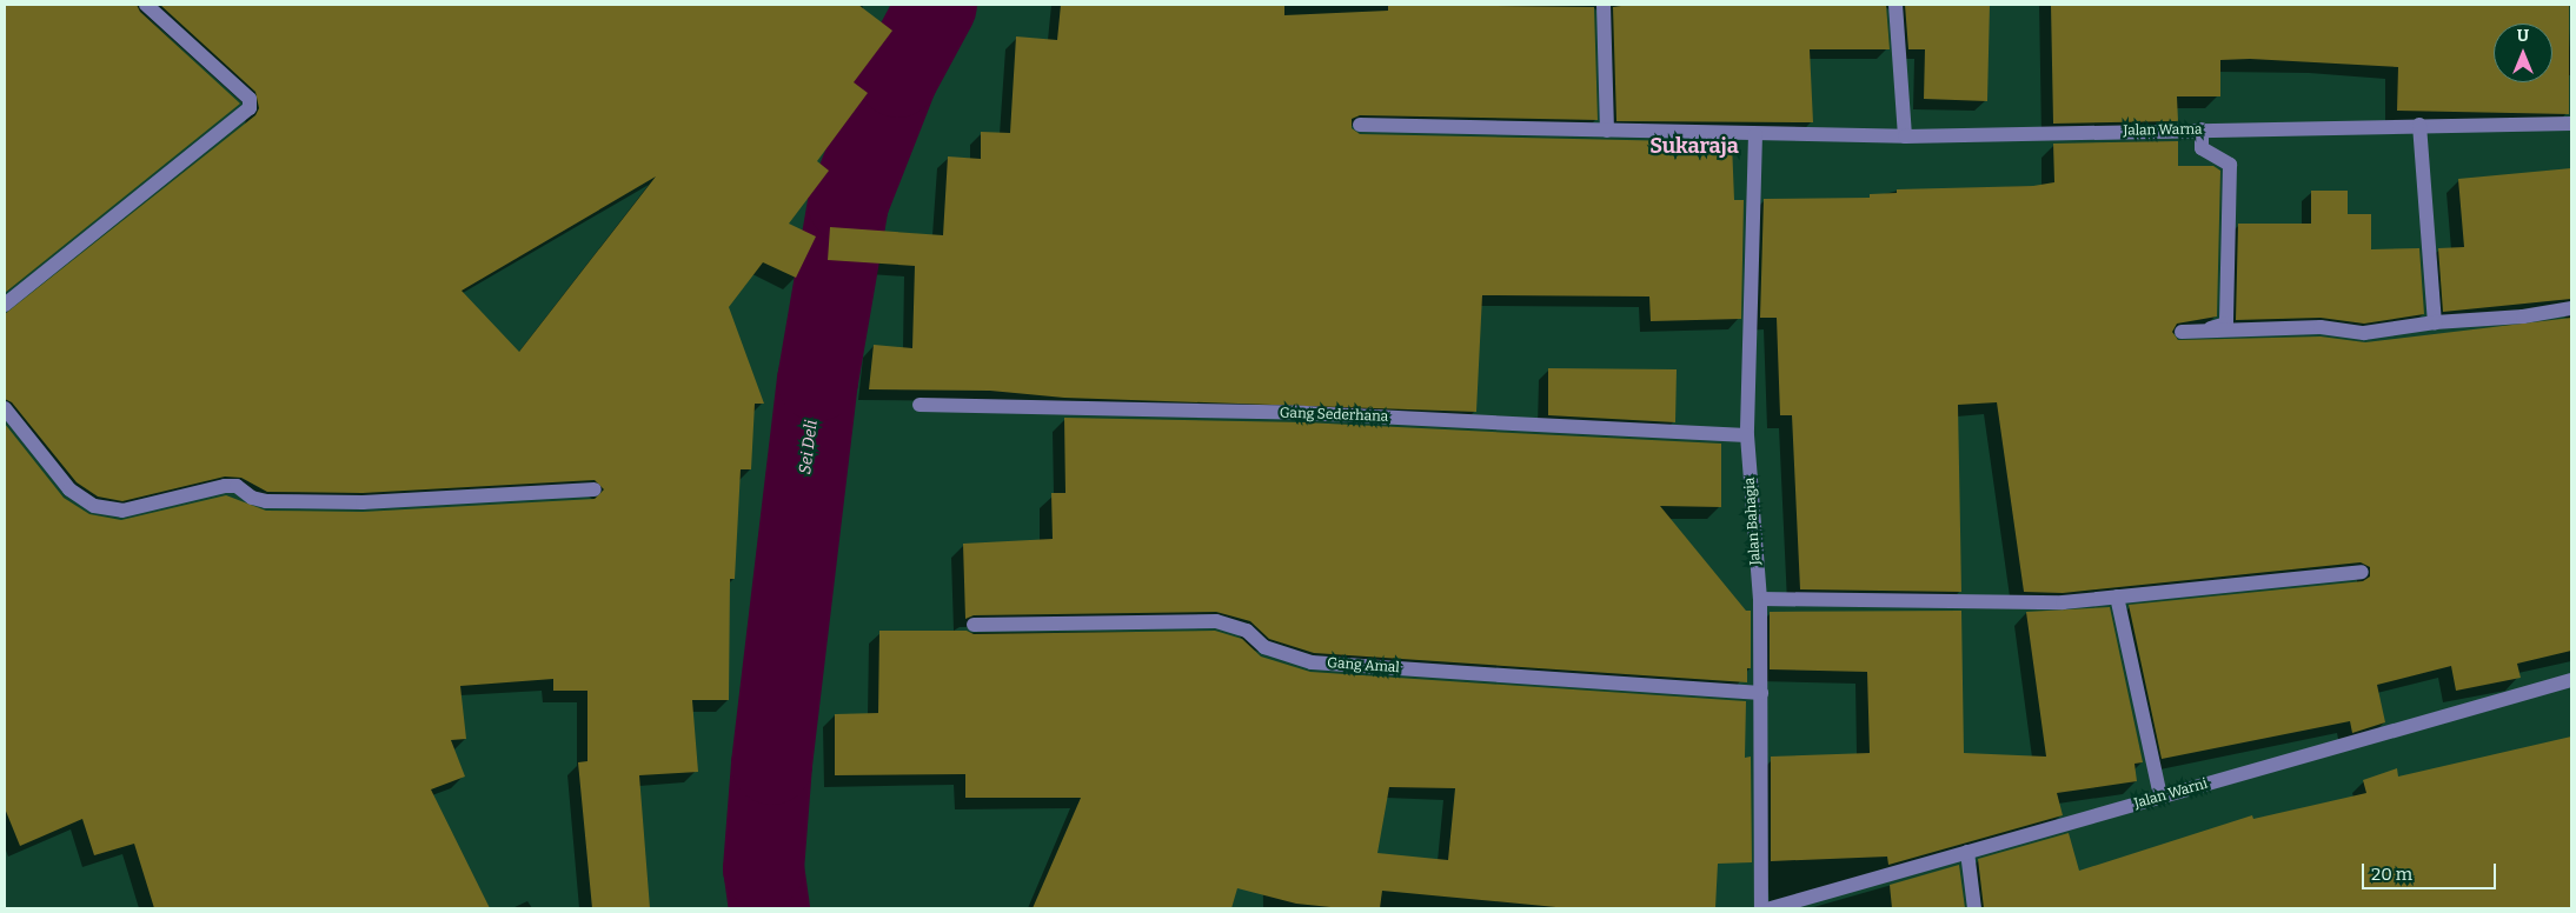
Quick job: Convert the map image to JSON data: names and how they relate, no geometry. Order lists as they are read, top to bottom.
{
  "streets": {
    "street": [
      "Jalan Warna",
      "Gang Sederhana",
      "Jalan Bahagia",
      "Gang Amal",
      "Jalan Warni"
    ]
  },
  "crossings": [
    ["Jalan Warna", "Jalan Bahagia"],
    ["Gang Sederhana", "Jalan Bahagia"],
    ["Jalan Bahagia", "Gang Amal"]
  ],
  "districts": ["Sukaraja"],
  "water": ["Sei Deli"],
  "scale_bar": "20 m",
  "north": "top"
}
